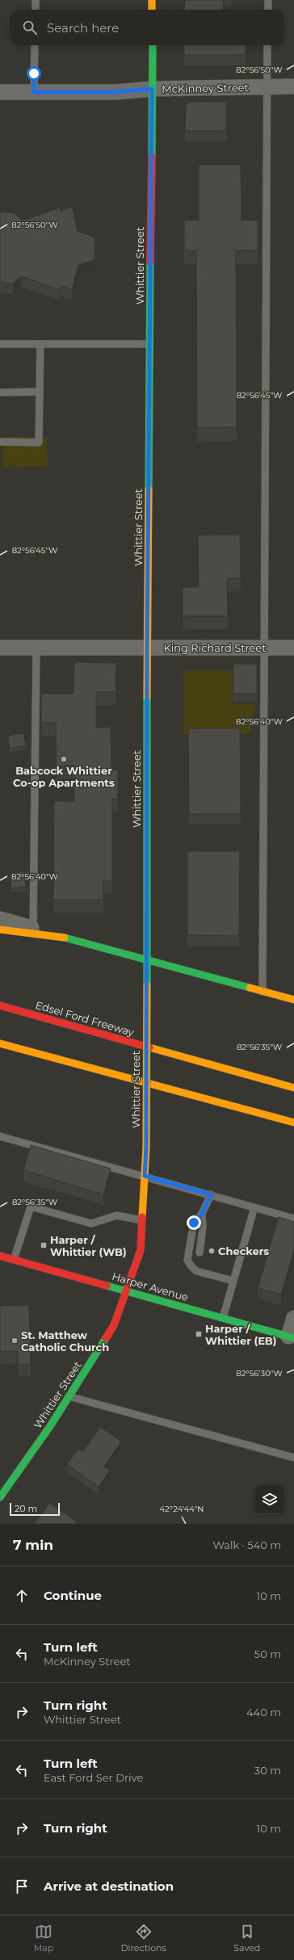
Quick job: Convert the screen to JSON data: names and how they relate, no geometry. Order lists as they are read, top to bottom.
{
  "streets": {
    "main road": ["Whittier Street", "Edsel Ford Freeway", "Harper Avenue"],
    "street": ["McKinney Street", "King Richard Street"]
  },
  "crossings": [
    ["McKinney Street", "Whittier Street"],
    ["Whittier Street", "King Richard Street"],
    ["Whittier Street", "Harper Avenue"]
  ],
  "places": {
    "other": ["Babcock Whittier Co-op Apartments", "Checkers", "St. Matthew Catholic Church"],
    "transit": ["Harper / Whittier (WB)", "Harper / Whittier (EB)"]
  },
  "scale_bar": "20 m",
  "page": {
    "search": "Search here",
    "scale": "20 m",
    "heading": ["7 min", "Walk · 540 m"],
    "list": [
      ["Continue", "10 m"],
      ["Turn left", "McKinney Street", "50 m"],
      ["Turn right", "Whittier Street", "440 m"],
      ["Turn left", "East Ford Ser Drive", "30 m"],
      ["Turn right", "10 m"],
      "Arrive at destination"
    ],
    "nav": ["Map", "Directions", "Saved"]
  },
  "coordinates": [
    "82°56'50\"W",
    "82°56'45\"W",
    "82°56'40\"W",
    "82°56'35\"W",
    "82°56'30\"W",
    "42°24'44\"N"
  ]
}
